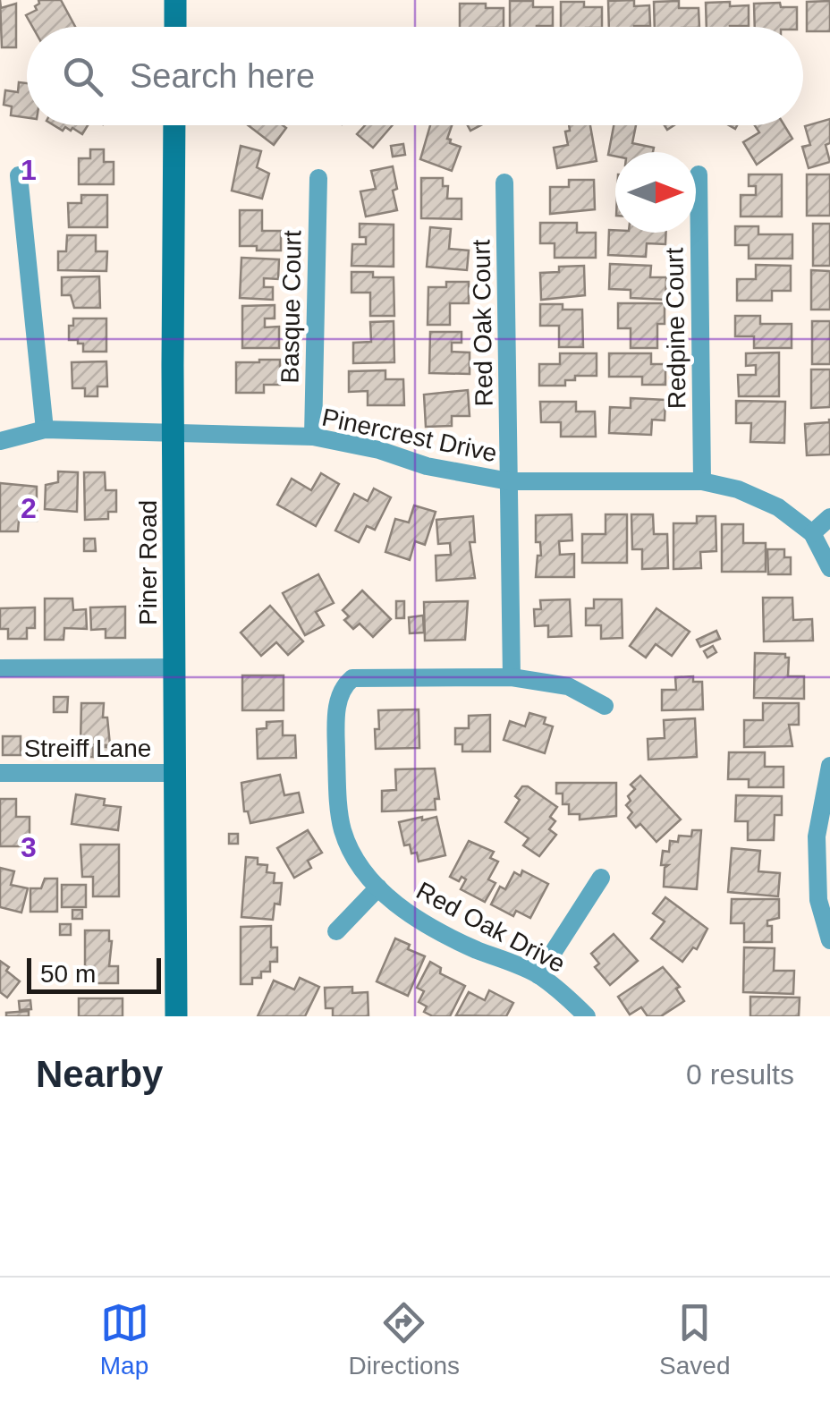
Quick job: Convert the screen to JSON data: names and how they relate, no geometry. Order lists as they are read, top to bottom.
{
  "streets": {
    "main road": ["Piner Road"],
    "street": [
      "Basque Court",
      "Red Oak Court",
      "Redpine Court",
      "Pinercrest Drive",
      "Streiff Lane",
      "Red Oak Drive"
    ]
  },
  "crossings": [
    ["Basque Court", "Pinercrest Drive"],
    ["Red Oak Court", "Pinercrest Drive"],
    ["Red Oak Court", "Red Oak Drive"],
    ["Redpine Court", "Pinercrest Drive"],
    ["Pinercrest Drive", "Piner Road"],
    ["Piner Road", "Streiff Lane"]
  ],
  "scale_bar": "50 m",
  "north": "right",
  "page": {
    "search": "Search here",
    "scale": "50 m",
    "heading": ["Nearby", "0 results"],
    "nav": ["Map", "Directions", "Saved"]
  },
  "grid": {
    "rows": ["1", "2", "3"]
  }
}
